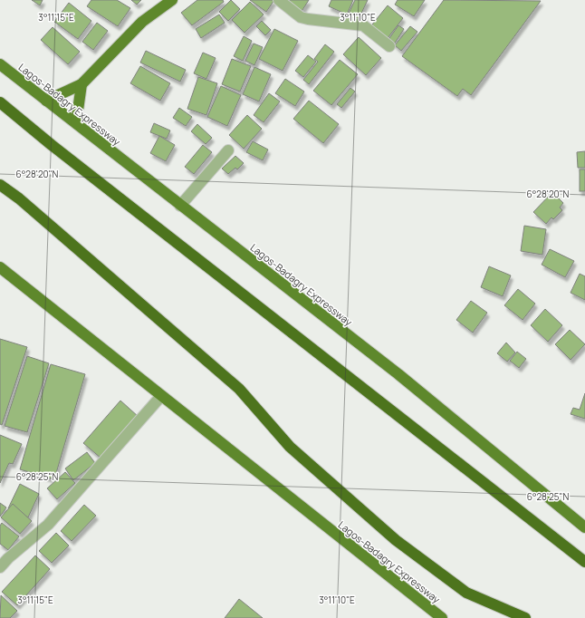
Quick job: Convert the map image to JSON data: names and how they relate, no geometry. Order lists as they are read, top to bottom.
{
  "streets": {
    "main road": ["Lagos-Badagry Expressway"]
  },
  "coordinates": [
    "3°11'15\"E",
    "3°11'10\"E",
    "6°28'20\"N",
    "6°28'25\"N"
  ]
}
